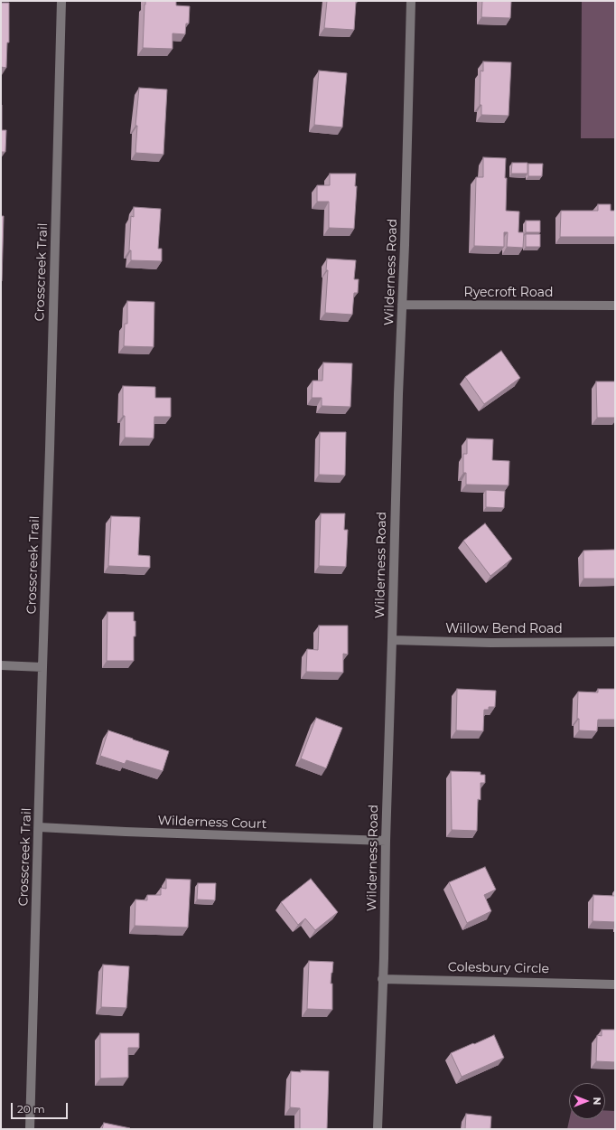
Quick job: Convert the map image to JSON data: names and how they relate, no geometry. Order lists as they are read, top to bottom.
{
  "streets": {
    "street": [
      "Crosscreek Trail",
      "Wilderness Road",
      "Ryecroft Road",
      "Willow Bend Road",
      "Wilderness Court",
      "Colesbury Circle"
    ]
  },
  "crossings": [
    ["Crosscreek Trail", "Wilderness Court"],
    ["Wilderness Road", "Ryecroft Road"],
    ["Wilderness Road", "Willow Bend Road"],
    ["Wilderness Road", "Wilderness Court"],
    ["Wilderness Road", "Colesbury Circle"]
  ],
  "scale_bar": "20 m",
  "north": "right"
}
